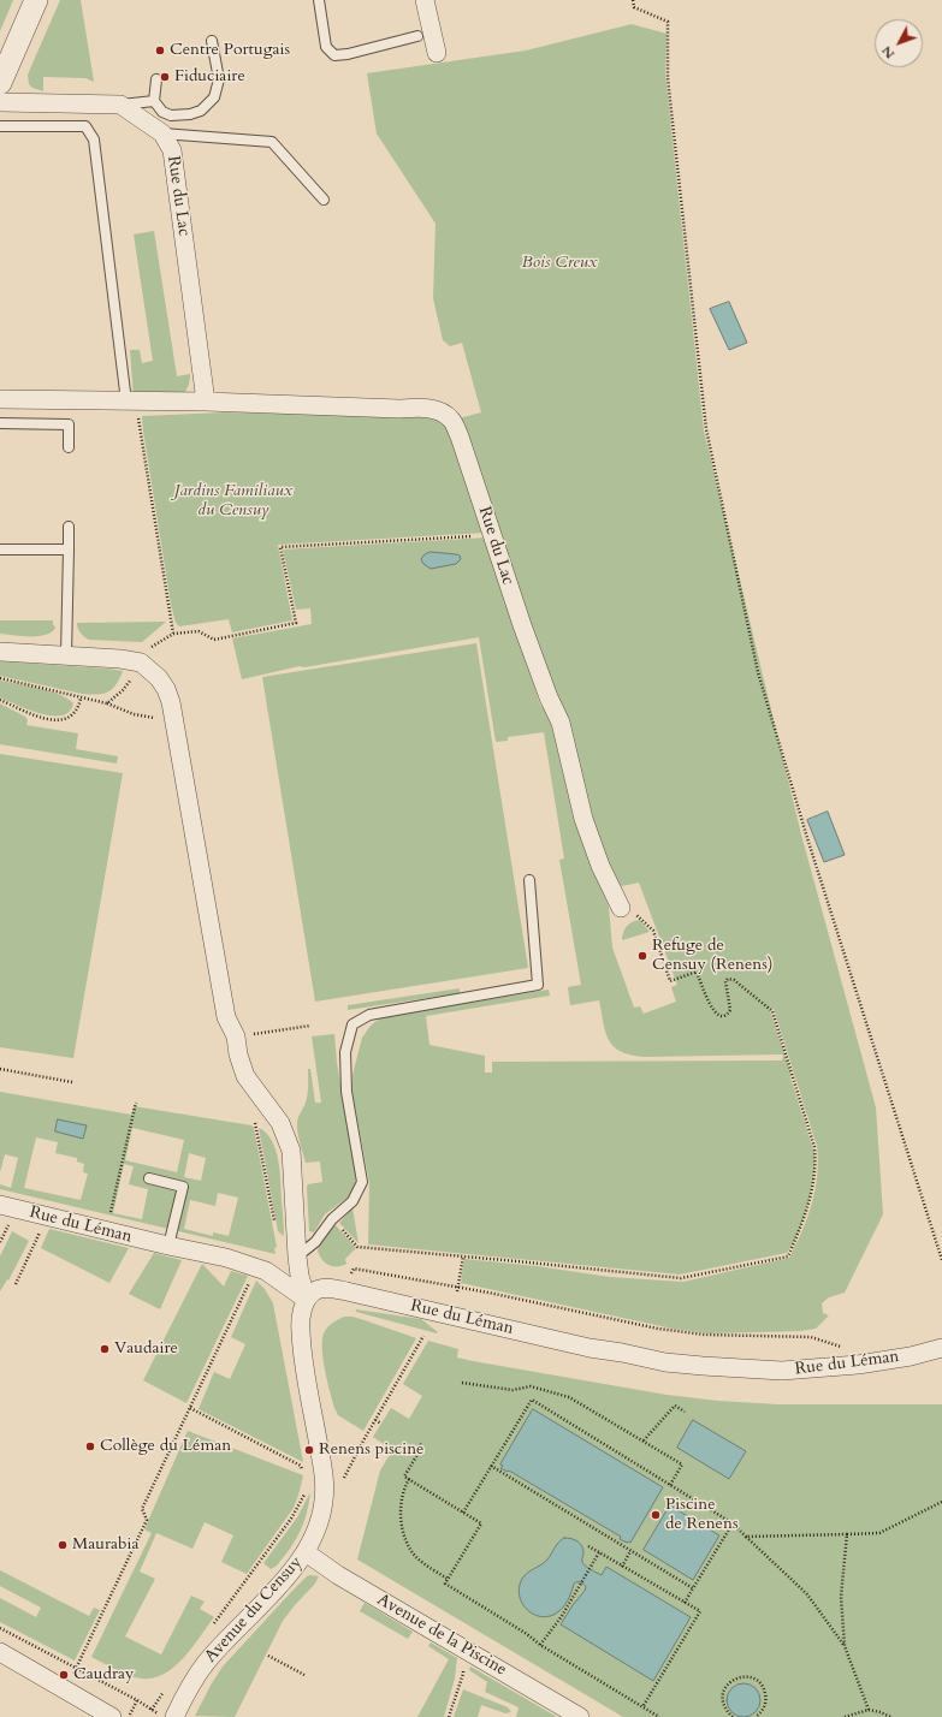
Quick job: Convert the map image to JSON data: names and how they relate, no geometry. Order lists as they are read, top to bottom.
{
  "streets": {
    "street": [
      "Rue du Lac",
      "Rue du Léman",
      "Avenue du Censuy",
      "Avenue de la Piscine"
    ]
  },
  "crossings": [
    ["Rue du Léman", "Avenue du Censuy"],
    ["Avenue du Censuy", "Avenue de la Piscine"]
  ],
  "parks": ["Bois Creux", "Jardins Familiaux du Censuy"],
  "places": [
    "Centre Portugais",
    "Fiduciaire",
    "Refuge de Censuy (Renens)",
    "Vaudaire",
    "Collège du Léman",
    "Renens piscine",
    "Piscine de Renens",
    "Maurabia",
    "Caudray"
  ],
  "north": "bottom left"
}
